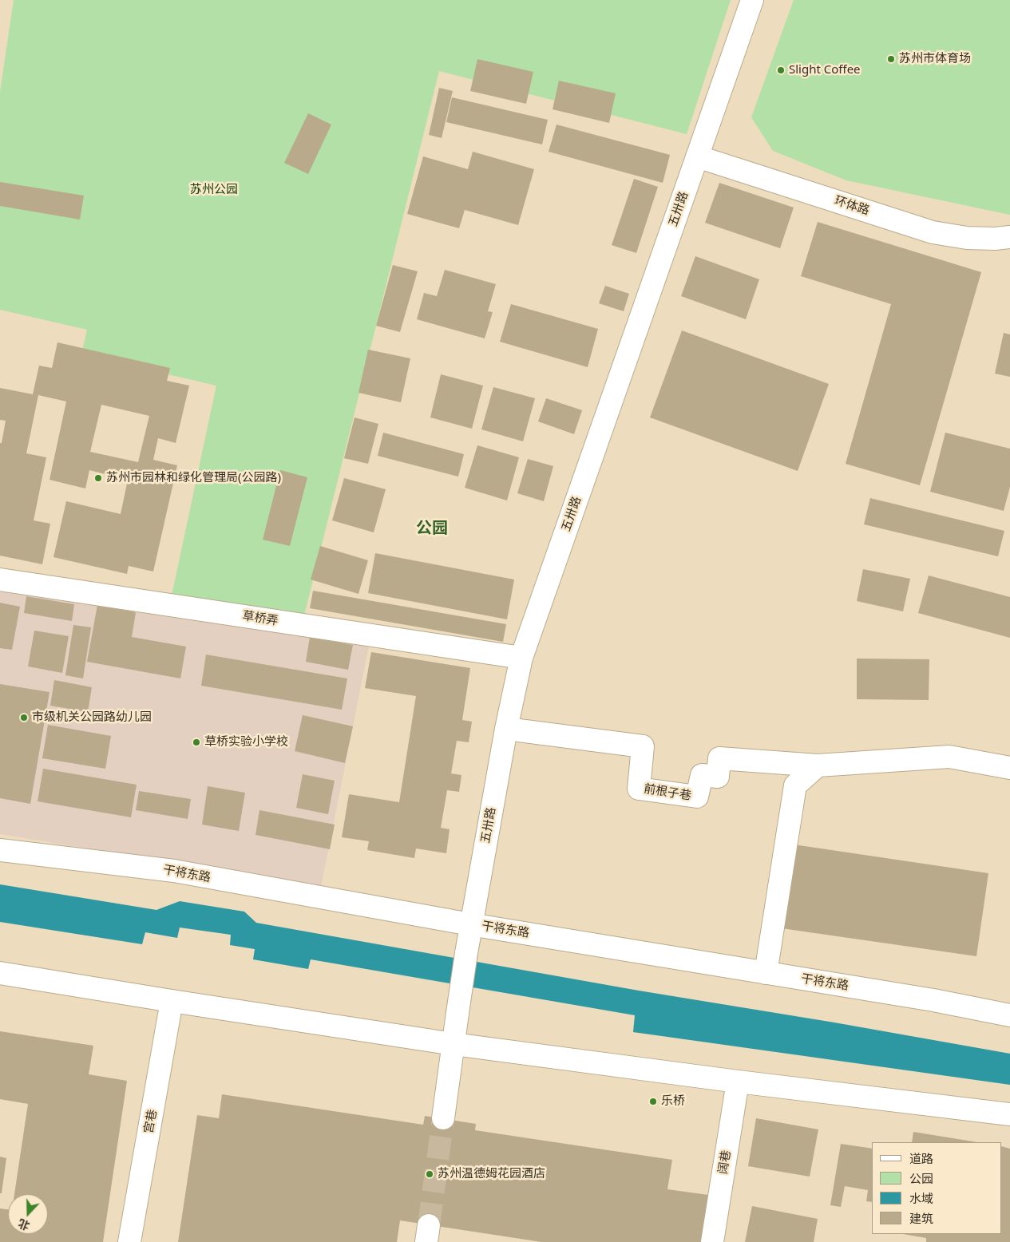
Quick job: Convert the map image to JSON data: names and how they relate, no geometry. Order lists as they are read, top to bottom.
{
  "streets": {
    "street": [
      "环体路",
      "五卅路",
      "草桥弄",
      "前根子巷",
      "干将东路",
      "宫巷",
      "阔巷"
    ]
  },
  "crossings": [
    ["环体路", "五卅路"],
    ["五卅路", "草桥弄"],
    ["五卅路", "前根子巷"],
    ["五卅路", "干将东路"]
  ],
  "districts": ["公园"],
  "parks": ["苏州公园"],
  "places": [
    "苏州市体育场",
    "Slight Coffee",
    "苏州市园林和绿化管理局(公园路)",
    "市级机关公园路幼儿园",
    "草桥实验小学校",
    "乐桥",
    "苏州温德姆花园酒店"
  ],
  "legend": [
    "道路",
    "公园",
    "水域",
    "建筑"
  ],
  "north": "bottom"
}
